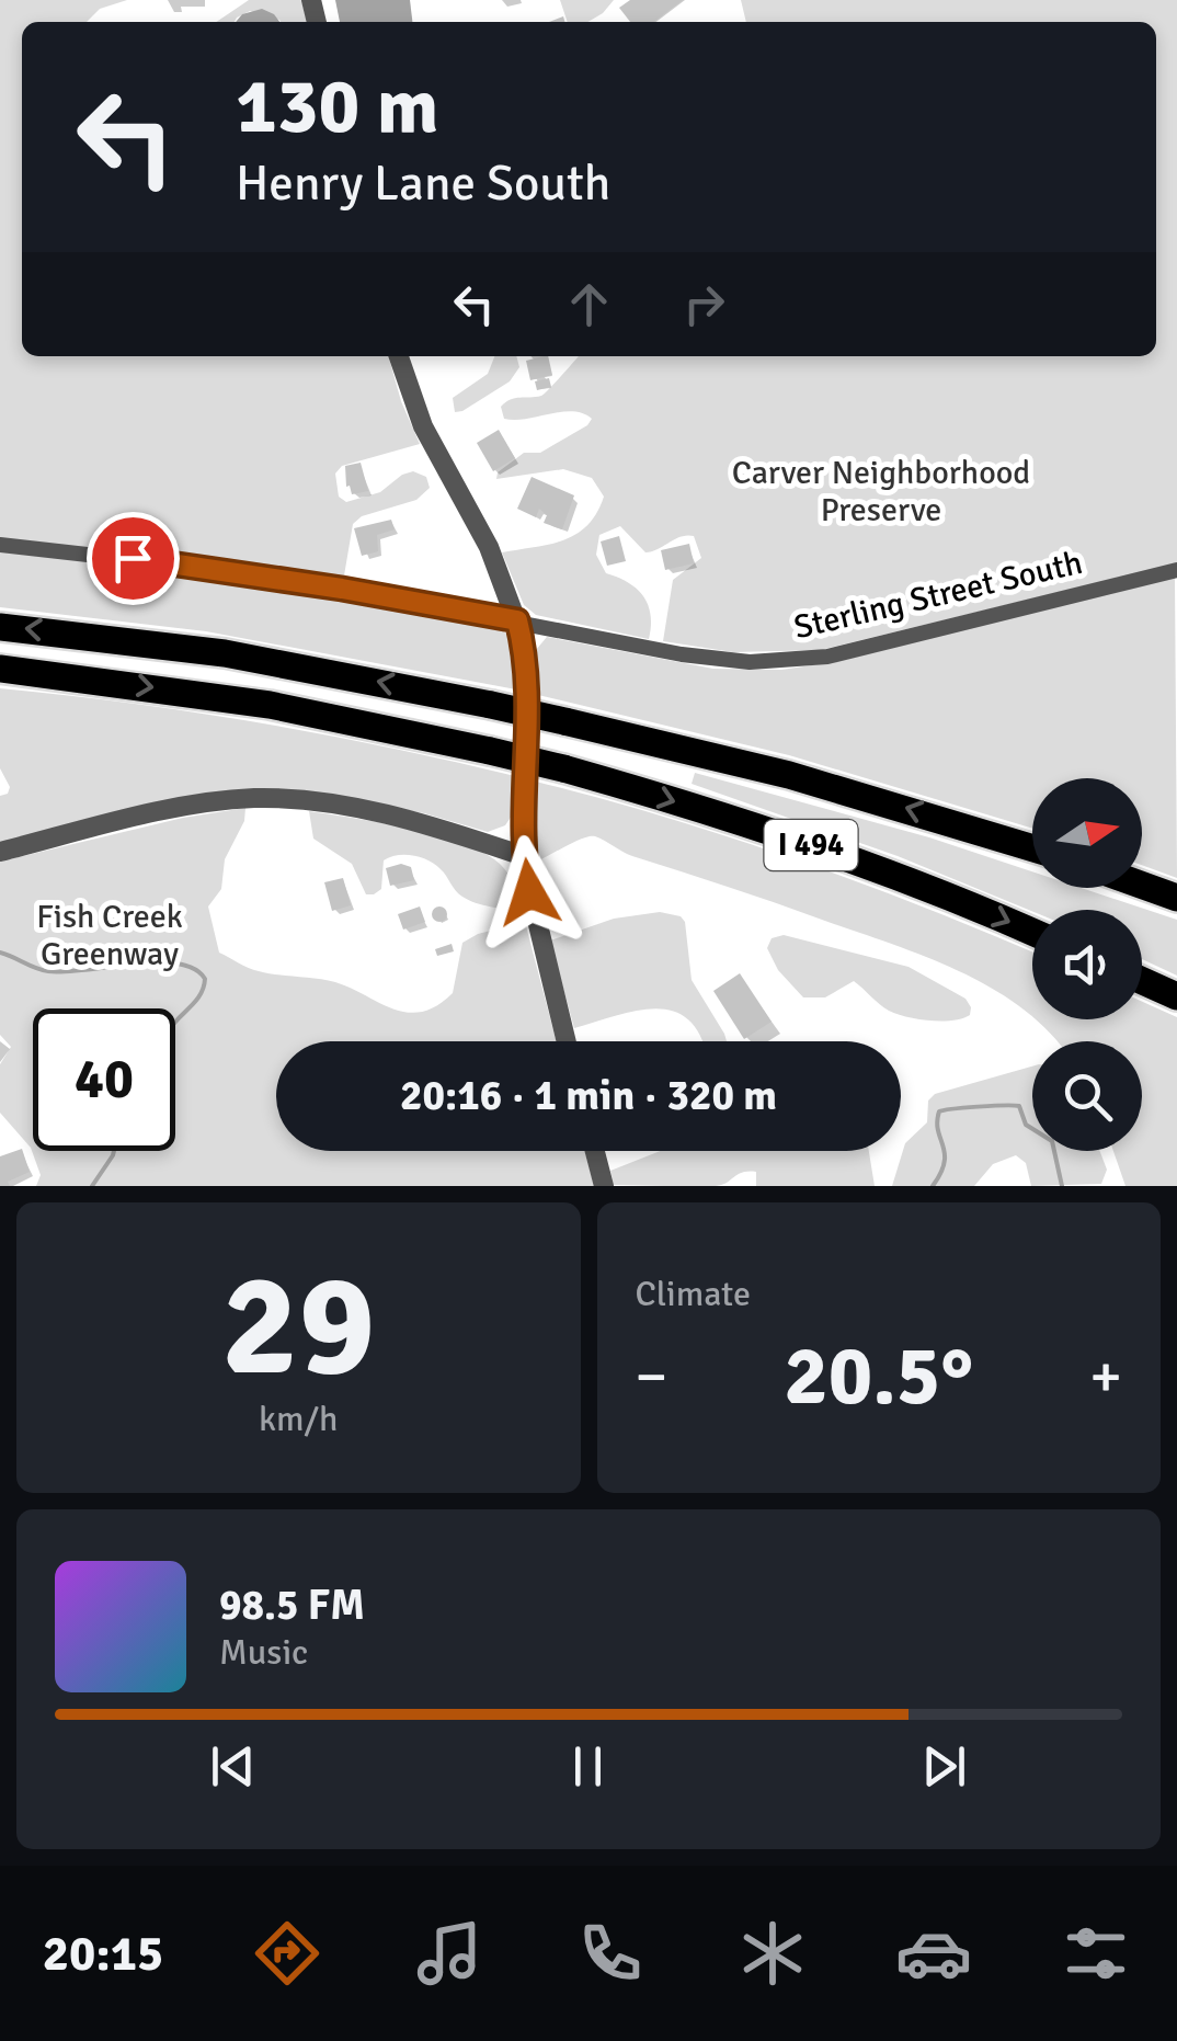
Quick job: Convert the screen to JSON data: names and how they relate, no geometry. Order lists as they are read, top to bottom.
{
  "streets": {
    "highway": ["I 494"],
    "street": ["Sterling Street South"]
  },
  "parks": ["Carver Neighborhood Preserve", "Fish Creek Greenway"],
  "north": "right",
  "page": {
    "turn": ["130 m", "Henry Lane South"],
    "limit": "40",
    "trip": "20:16 · 1 min · 320 m",
    "tile": [
      ["29", "km/h"],
      "Climate"
    ],
    "heat": ["−", "20.5°", "+"],
    "song": ["98.5 FM", "Music"],
    "tabs": "20:15"
  }
}
